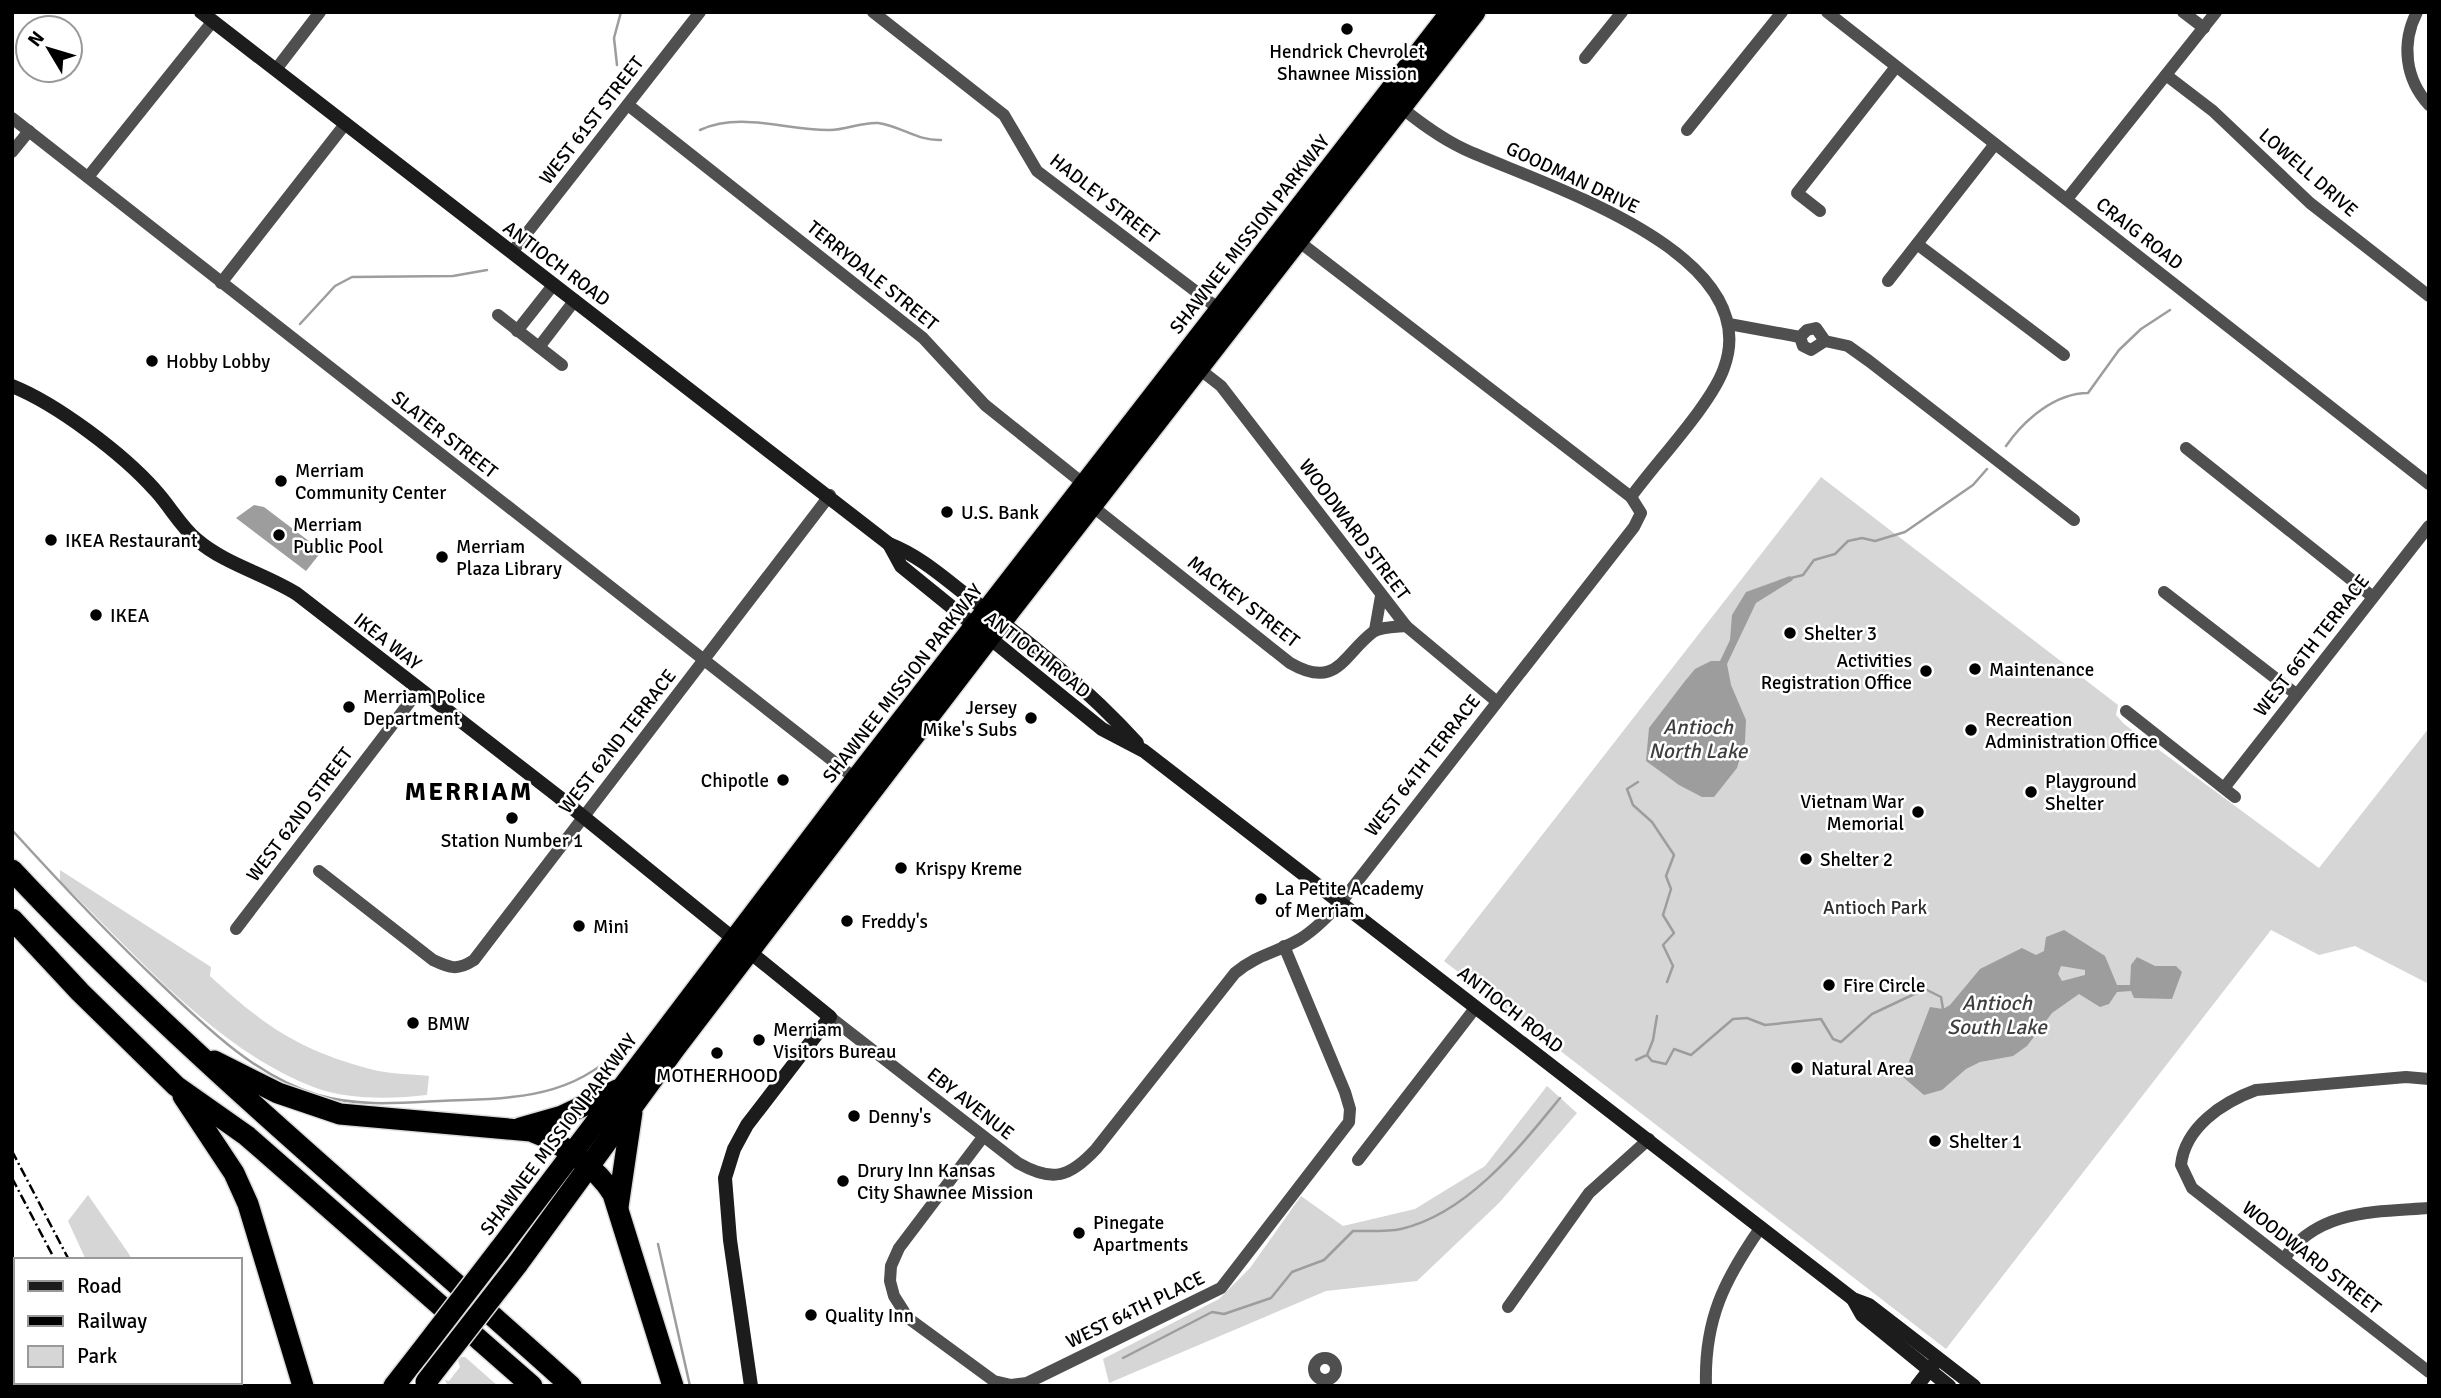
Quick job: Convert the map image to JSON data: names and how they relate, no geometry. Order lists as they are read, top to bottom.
{
  "streets": {
    "highway": ["SHAWNEE MISSION PARKWAY"],
    "main road": ["ANTIOCH ROAD", "IKEA WAY", "EBY AVENUE"],
    "street": [
      "WEST 61ST STREET",
      "LOWELL DRIVE",
      "GOODMAN DRIVE",
      "HADLEY STREET",
      "CRAIG ROAD",
      "TERRYDALE STREET",
      "SLATER STREET",
      "WOODWARD STREET",
      "MACKEY STREET",
      "WEST 66TH TERRACE",
      "WEST 62ND TERRACE",
      "WEST 64TH TERRACE",
      "WEST 62ND STREET",
      "WEST 64TH PLACE"
    ]
  },
  "crossings": [
    ["WEST 61ST STREET", "ANTIOCH ROAD"],
    ["WEST 61ST STREET", "TERRYDALE STREET"],
    ["GOODMAN DRIVE", "SHAWNEE MISSION PARKWAY"],
    ["HADLEY STREET", "SHAWNEE MISSION PARKWAY"],
    ["SHAWNEE MISSION PARKWAY", "ANTIOCH ROAD"],
    ["SHAWNEE MISSION PARKWAY", "TERRYDALE STREET"],
    ["SHAWNEE MISSION PARKWAY", "SLATER STREET"],
    ["SHAWNEE MISSION PARKWAY", "WOODWARD STREET"],
    ["SHAWNEE MISSION PARKWAY", "MACKEY STREET"],
    ["SHAWNEE MISSION PARKWAY", "IKEA WAY"],
    ["SHAWNEE MISSION PARKWAY", "EBY AVENUE"],
    ["ANTIOCH ROAD", "WEST 62ND TERRACE"],
    ["ANTIOCH ROAD", "WEST 64TH TERRACE"],
    ["SLATER STREET", "WEST 62ND TERRACE"],
    ["WOODWARD STREET", "WEST 64TH TERRACE"],
    ["IKEA WAY", "WEST 62ND TERRACE"],
    ["IKEA WAY", "WEST 62ND STREET"],
    ["IKEA WAY", "EBY AVENUE"],
    ["WEST 64TH TERRACE", "EBY AVENUE"],
    ["WEST 64TH TERRACE", "WEST 64TH PLACE"],
    ["EBY AVENUE", "WEST 64TH PLACE"]
  ],
  "districts": ["MERRIAM"],
  "water": ["Antioch North Lake", "Antioch South Lake"],
  "parks": ["Antioch Park"],
  "places": [
    "Hendrick Chevrolet Shawnee Mission",
    "Hobby Lobby",
    "Merriam Community Center",
    "U.S. Bank",
    "Merriam Public Pool",
    "IKEA Restaurant",
    "Merriam Plaza Library",
    "IKEA",
    "Shelter 3",
    "Maintenance",
    "Activities Registration Office",
    "Merriam Police Department",
    "Jersey Mike's Subs",
    "Recreation Administration Office",
    "Chipotle",
    "Playground Shelter",
    "Vietnam War Memorial",
    "Station Number 1",
    "Shelter 2",
    "Krispy Kreme",
    "La Petite Academy of Merriam",
    "Freddy's",
    "Mini",
    "Fire Circle",
    "BMW",
    "Merriam Visitors Bureau",
    "MOTHERHOOD",
    "Natural Area",
    "Denny's",
    "Shelter 1",
    "Drury Inn Kansas City Shawnee Mission",
    "Pinegate Apartments",
    "Quality Inn"
  ],
  "legend": ["Road", "Railway", "Park"],
  "north": "top left"
}
